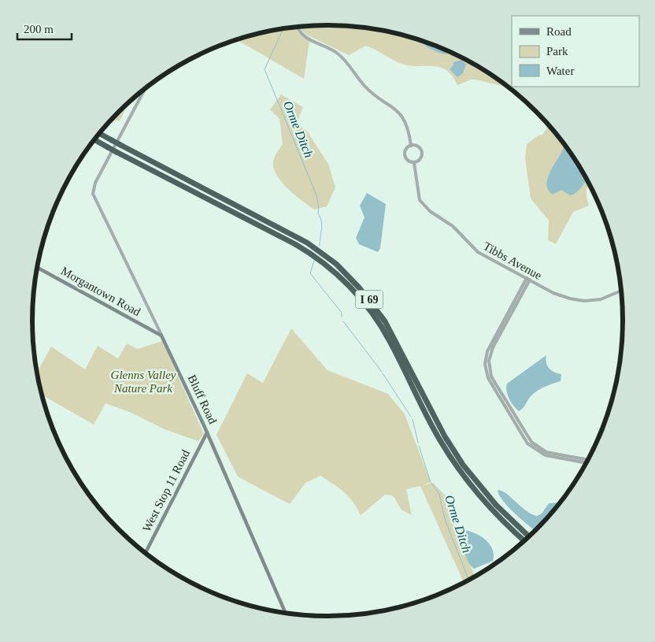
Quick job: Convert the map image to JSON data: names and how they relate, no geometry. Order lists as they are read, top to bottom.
{
  "streets": {
    "highway": ["I 69"],
    "main road": ["Morgantown Road", "Bluff Road", "West Stop 11 Road"],
    "street": ["Tibbs Avenue"]
  },
  "crossings": [
    ["Morgantown Road", "Bluff Road"],
    ["Bluff Road", "West Stop 11 Road"]
  ],
  "water": ["Orme Ditch"],
  "parks": ["Glenns Valley Nature Park"],
  "legend": ["Road", "Park", "Water"],
  "scale_bar": "200 m"
}
